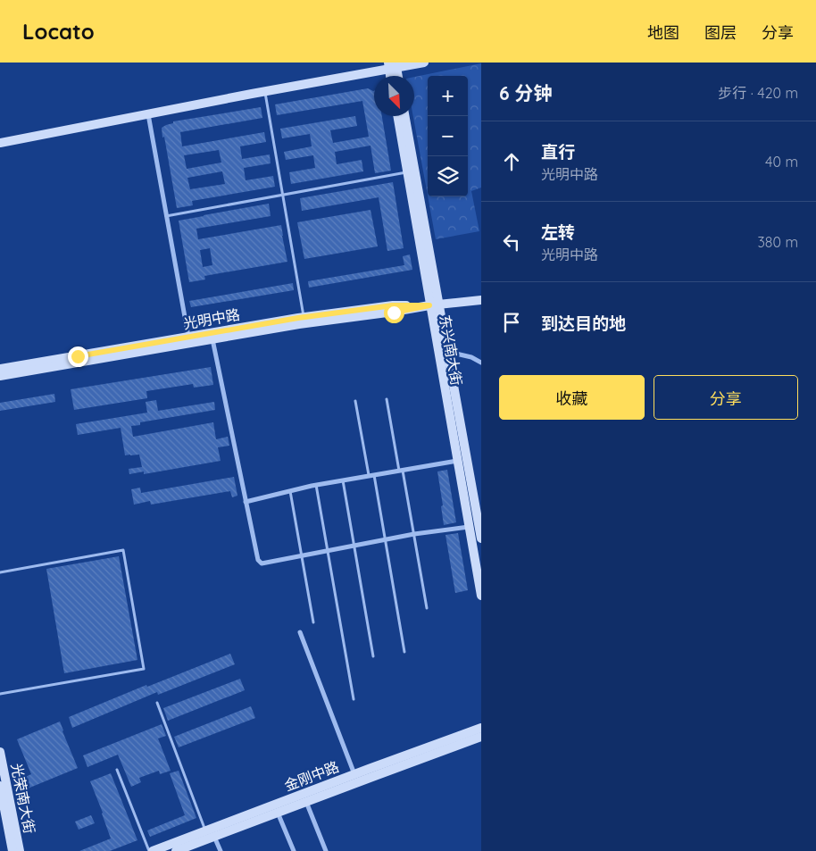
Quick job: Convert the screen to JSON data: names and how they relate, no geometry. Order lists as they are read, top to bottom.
{
  "streets": {
    "street": [
      "光明中路",
      "东兴南大街",
      "金刚中路",
      "光荣南大街"
    ]
  },
  "crossings": [
    ["光明中路", "东兴南大街"]
  ],
  "north": "bottom right",
  "page": {
    "header": "Locato",
    "nav": ["地图", "图层", "分享"],
    "heading": ["6 分钟", "步行 · 420 m"],
    "map_buttons": ["+", "−"],
    "list": [
      ["直行", "光明中路", "40 m"],
      ["左转", "光明中路", "380 m"],
      "到达目的地"
    ],
    "buttons": ["收藏", "分享"]
  }
}
